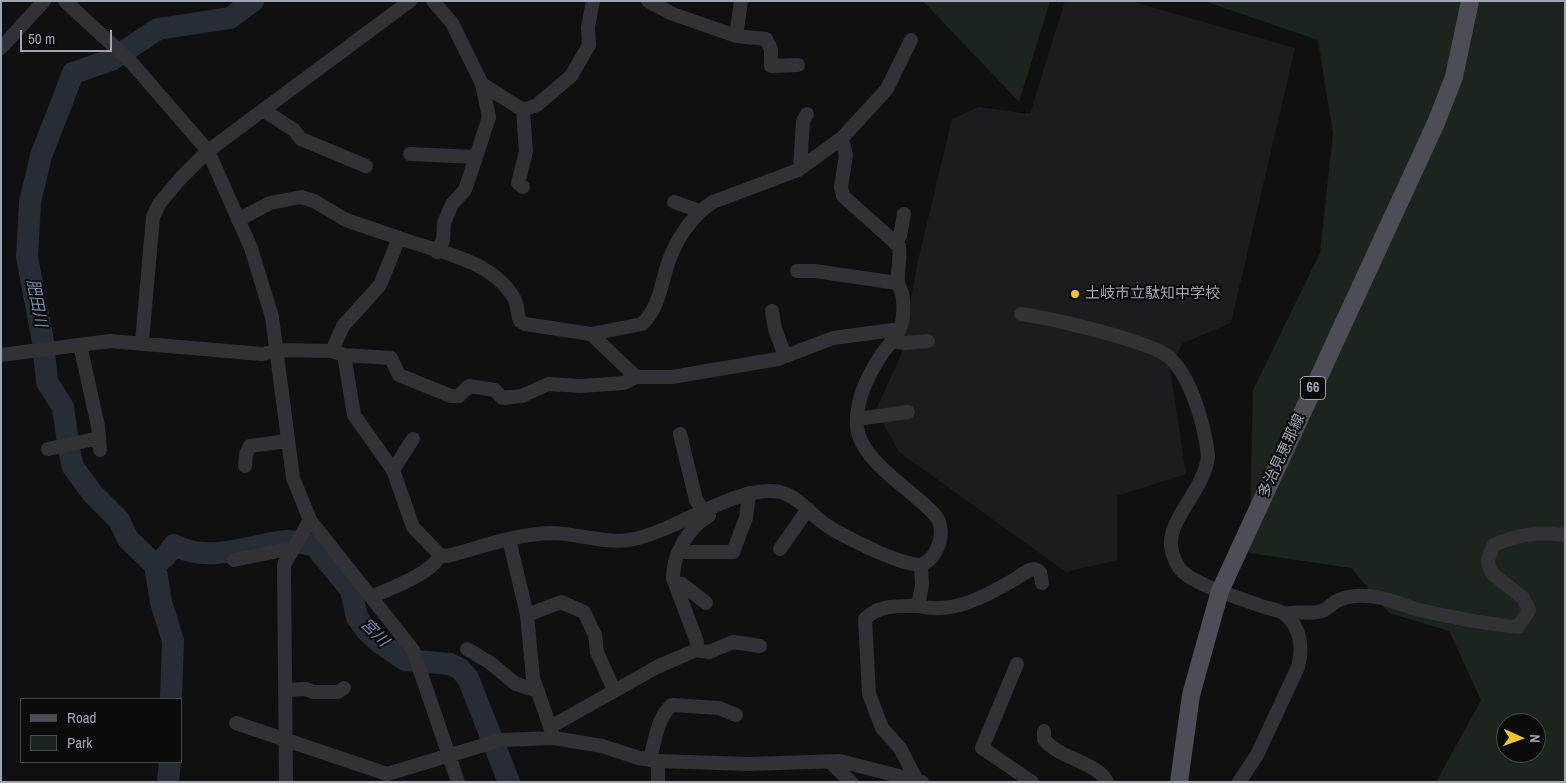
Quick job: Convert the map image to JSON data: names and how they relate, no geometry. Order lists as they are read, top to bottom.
{
  "streets": {
    "main road": ["66", "多治見恵那線"]
  },
  "water": ["肥田川", "宮川"],
  "places": ["土岐市立駄知中学校"],
  "legend": ["Road", "Park"],
  "scale_bar": "50 m",
  "north": "right"
}
